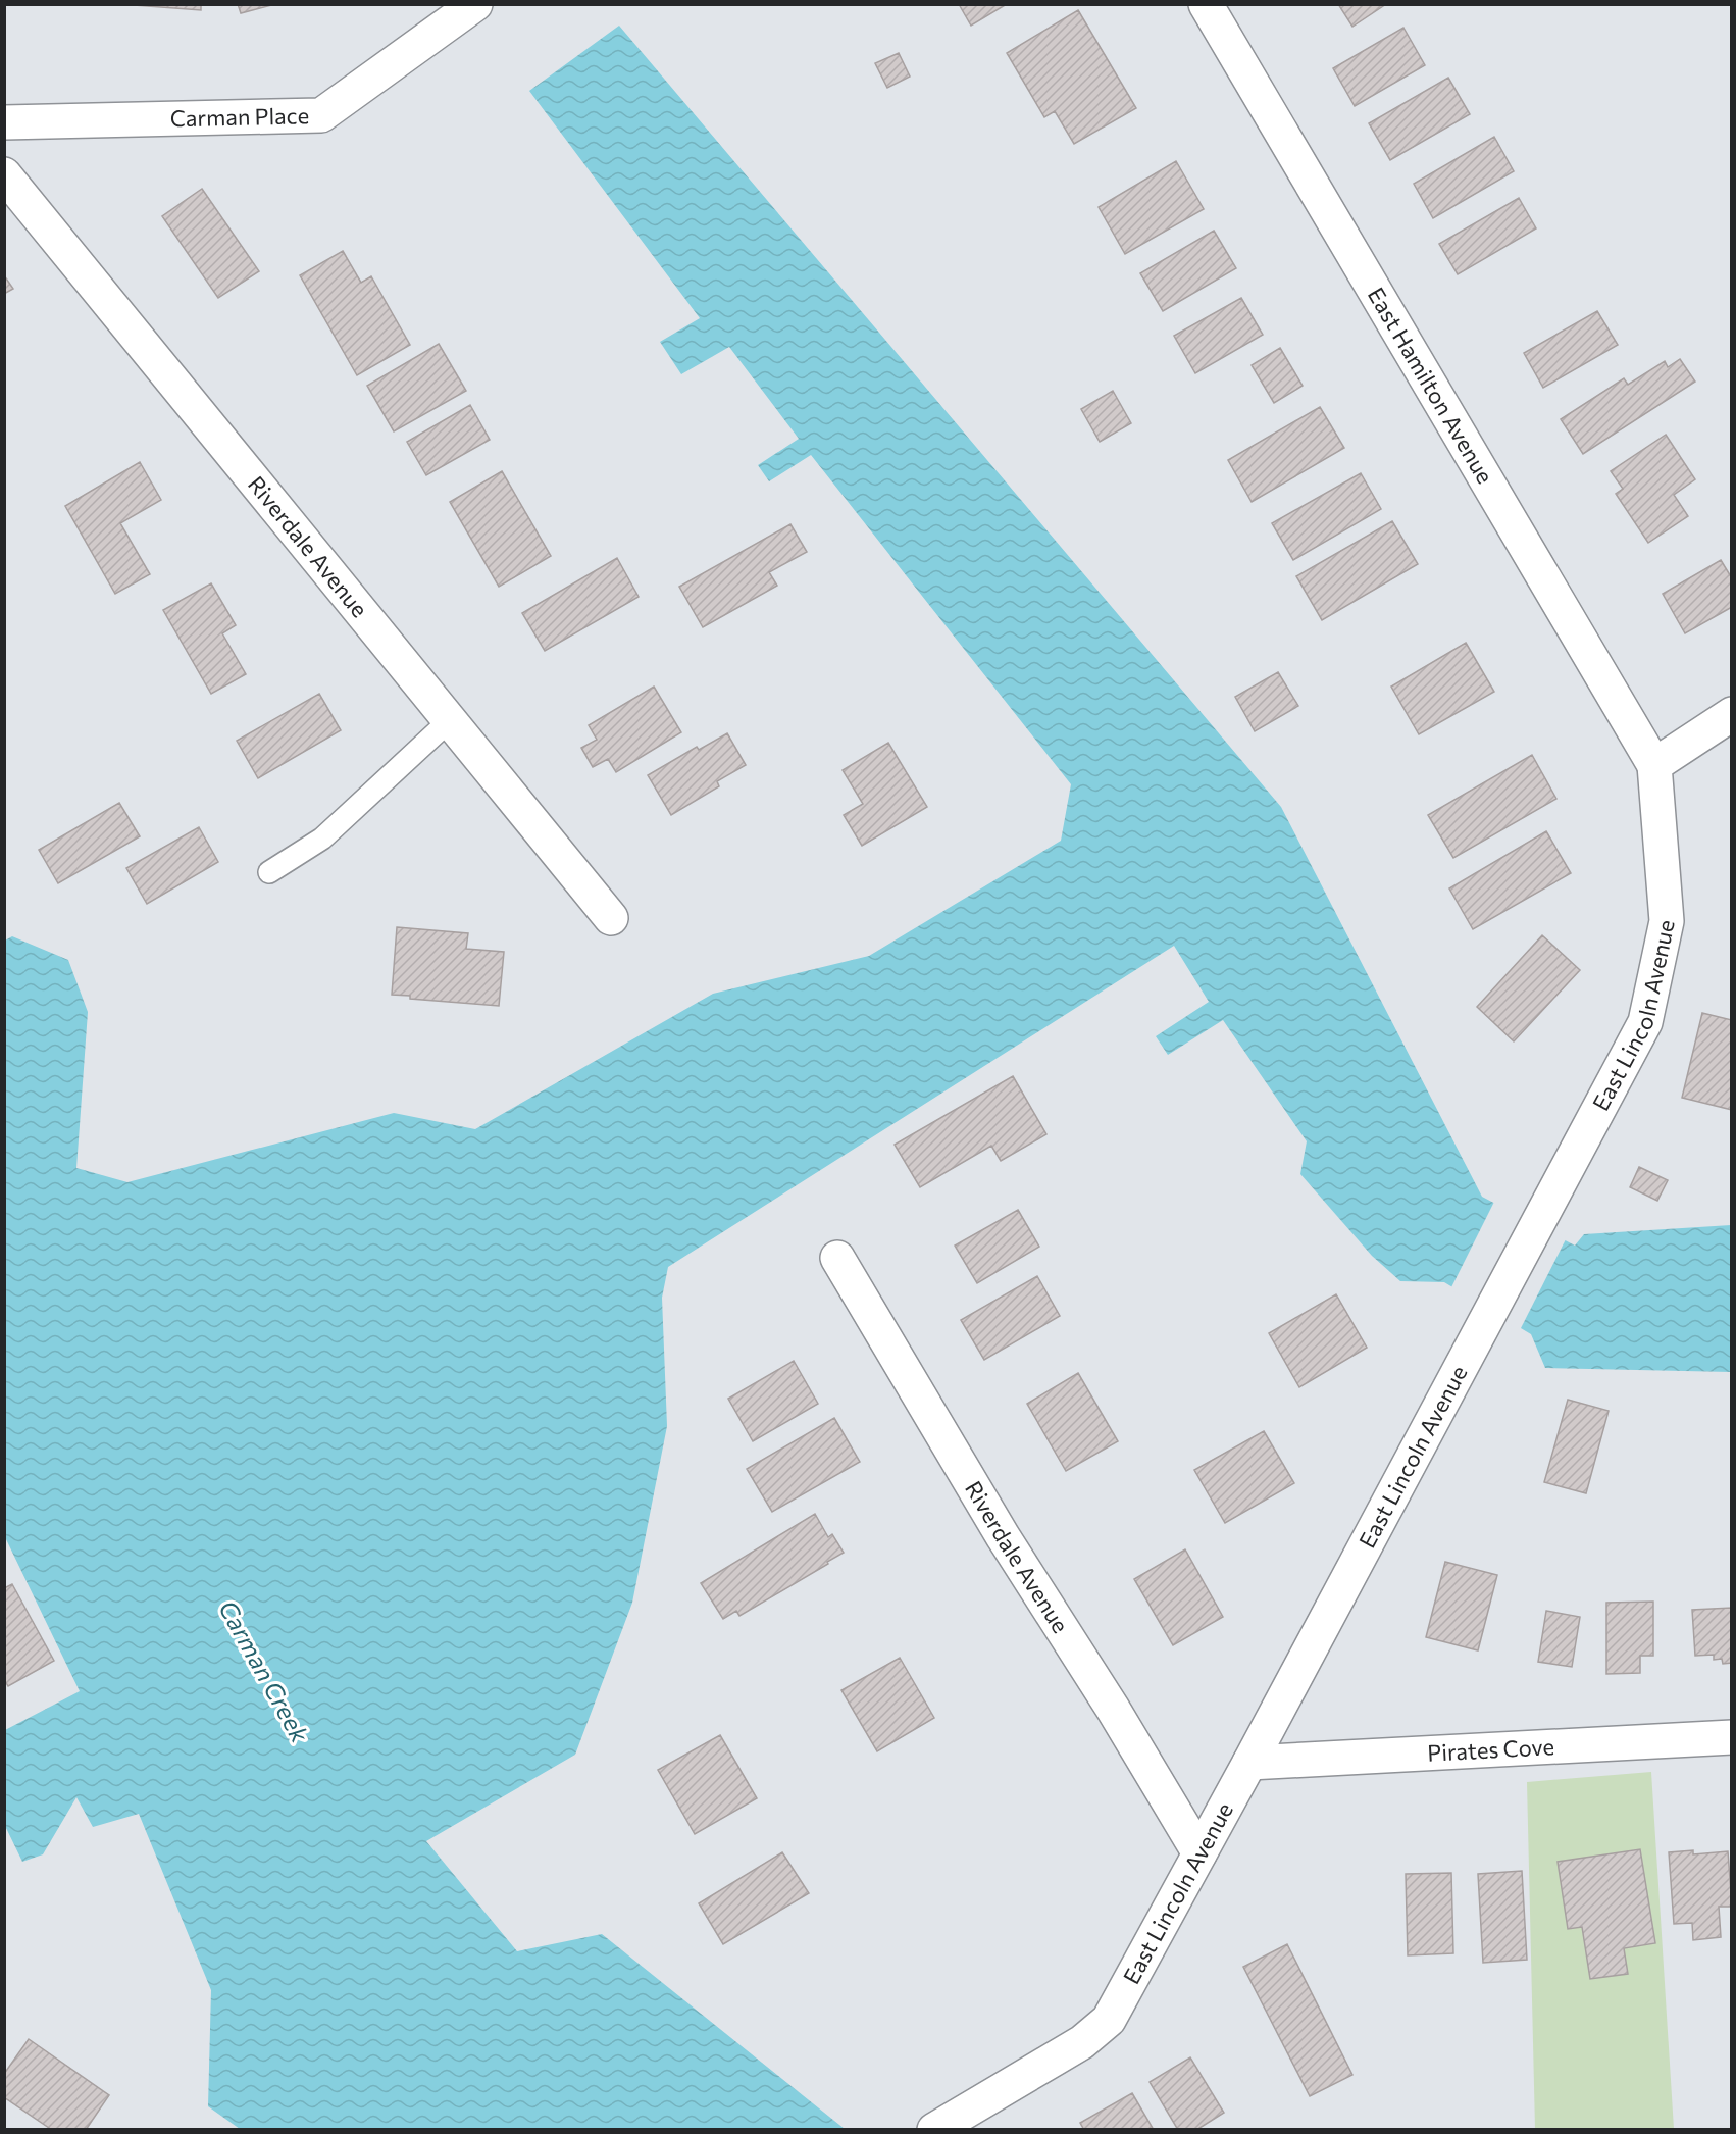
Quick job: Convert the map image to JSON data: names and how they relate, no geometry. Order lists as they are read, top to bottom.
{
  "streets": {
    "street": [
      "Carman Place",
      "East Hamilton Avenue",
      "Riverdale Avenue",
      "East Lincoln Avenue",
      "Pirates Cove"
    ]
  },
  "crossings": [
    ["East Hamilton Avenue", "East Lincoln Avenue"],
    ["Riverdale Avenue", "East Lincoln Avenue"],
    ["East Lincoln Avenue", "Pirates Cove"]
  ],
  "water": ["Carman Creek"]
}
